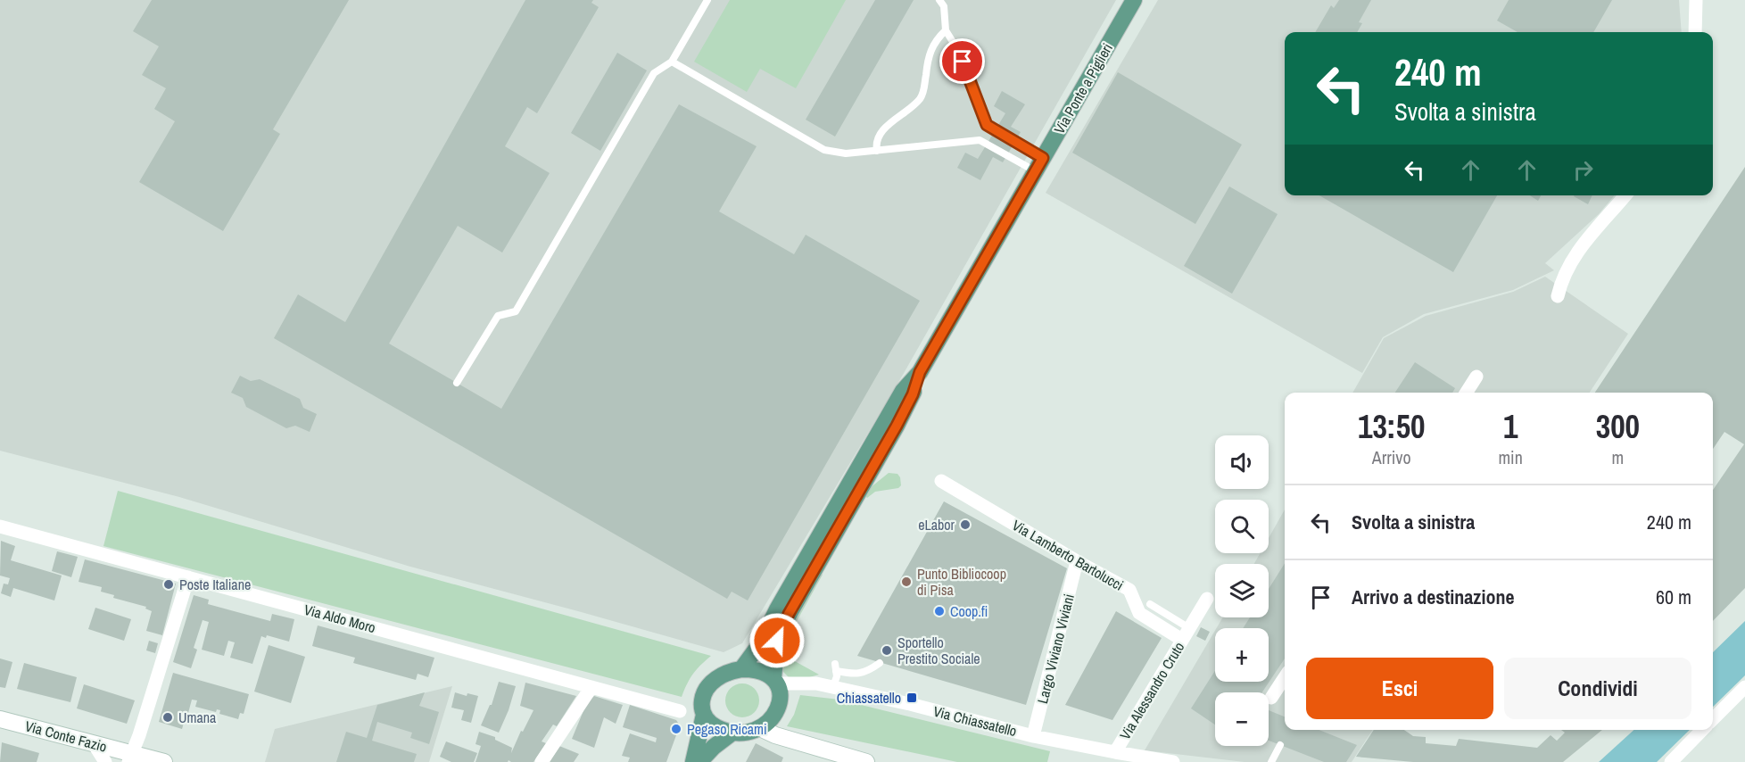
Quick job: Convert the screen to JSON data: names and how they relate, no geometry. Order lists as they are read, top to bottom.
{
  "streets": {
    "main road": ["Via Ponte a Piglieri", "Via Conte Fazio"],
    "street": [
      "Via Lamberto Bartolucci",
      "Via Aldo Moro",
      "Largo Viviano Viviani",
      "Via Alessandro Cruto",
      "Via Chiassatello"
    ]
  },
  "crossings": [
    ["Via Ponte a Piglieri", "Via Chiassatello"],
    ["Via Lamberto Bartolucci", "Largo Viviano Viviani"],
    ["Via Lamberto Bartolucci", "Via Alessandro Cruto"],
    ["Largo Viviano Viviani", "Via Chiassatello"],
    ["Via Alessandro Cruto", "Via Chiassatello"]
  ],
  "places": {
    "other": [
      "eLabor",
      "Punto Bibliocoop di Pisa",
      "Poste Italiane",
      "Coop.fi",
      "Sportello Prestito Sociale",
      "Umana",
      "Pegaso Ricami"
    ],
    "transit": ["Chiassatello"]
  },
  "page": {
    "turn": ["240 m", "Svolta a sinistra"],
    "eta": [
      "13:50",
      "Arrivo",
      "1",
      "min",
      "300",
      "m"
    ],
    "map_buttons": ["+", "−"],
    "list": [
      {
        "name": "Svolta a sinistra",
        "value": "240 m"
      },
      {
        "name": "Arrivo a destinazione",
        "value": "60 m"
      }
    ],
    "buttons": ["Esci", "Condividi"]
  }
}
